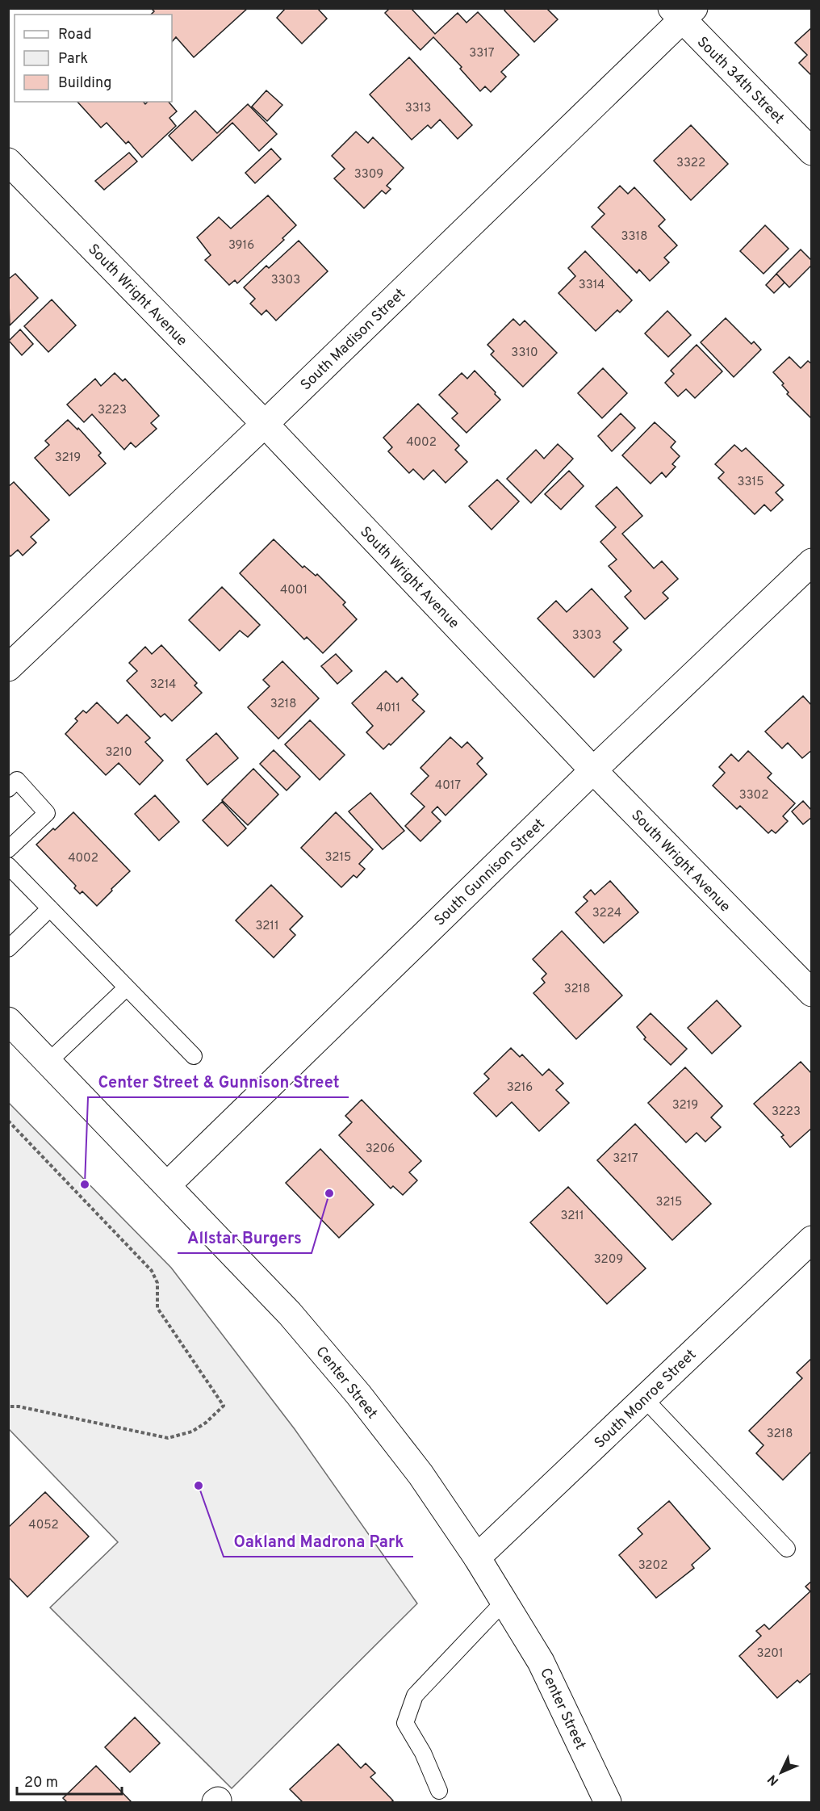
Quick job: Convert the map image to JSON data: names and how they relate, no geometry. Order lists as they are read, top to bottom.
{
  "streets": {
    "street": [
      "South 34th Street",
      "South Wright Avenue",
      "South Madison Street",
      "South Gunnison Street",
      "Center Street",
      "South Monroe Street"
    ]
  },
  "crossings": [
    ["South 34th Street", "South Madison Street"],
    ["South Wright Avenue", "South Madison Street"],
    ["South Wright Avenue", "South Gunnison Street"],
    ["South Gunnison Street", "Center Street"],
    ["Center Street", "South Monroe Street"]
  ],
  "places": ["Center Street & Gunnison Street", "Allstar Burgers", "Oakland Madrona Park"],
  "house_numbers": [
    "3317",
    "3313",
    "3322",
    "3309",
    "3318",
    "3916",
    "3303",
    "3314",
    "3310",
    "3223",
    "4002",
    "3219",
    "3315",
    "4001",
    "3303",
    "3214",
    "3218",
    "4011",
    "3210",
    "4017",
    "3302",
    "3215",
    "4002",
    "3224",
    "3211",
    "3218",
    "3216",
    "3219",
    "3223",
    "3206",
    "3217",
    "3215",
    "3211",
    "3209",
    "3218",
    "4052",
    "3202",
    "3201"
  ],
  "legend": ["Road", "Park", "Building"],
  "scale_bar": "20 m",
  "north": "bottom left"
}
